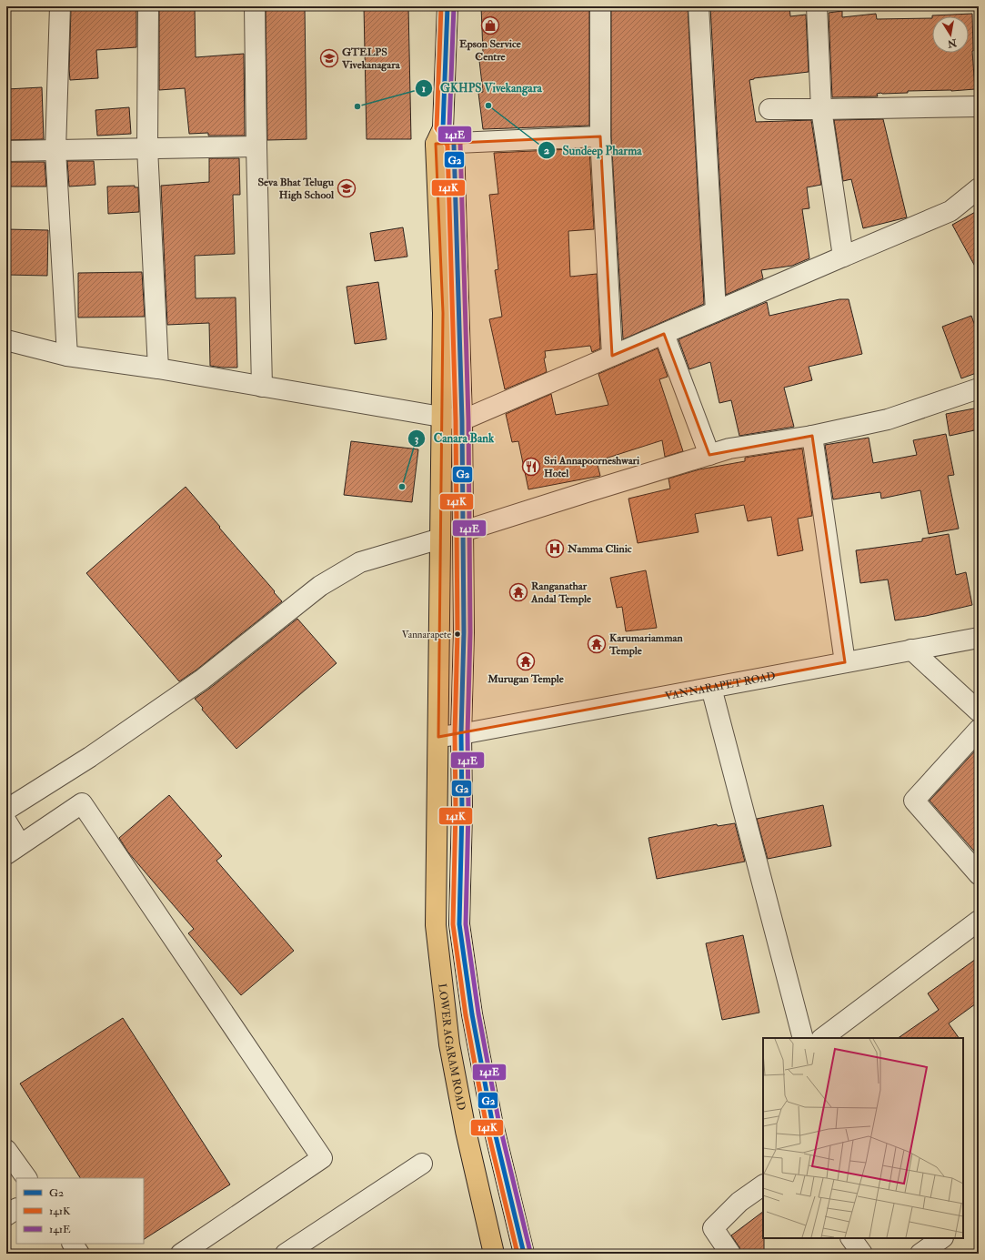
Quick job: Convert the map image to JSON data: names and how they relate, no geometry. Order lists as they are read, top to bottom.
{
  "streets": {
    "main road": ["LOWER AGARAM ROAD"],
    "street": ["VANNARAPET ROAD"]
  },
  "crossings": [
    ["VANNARAPET ROAD", "LOWER AGARAM ROAD"]
  ],
  "places": {
    "shop": ["Epson Service Centre"],
    "school or university": ["GTELPS Vivekanagara", "Seva Bhat Telugu High School"],
    "other": [
      "Sundeep Pharma",
      "GKHPS Vivekangara",
      "Canara Bank",
      "Vannarapete"
    ],
    "restaurant": ["Sri Annapoorneshwari Hotel"],
    "hospital": ["Namma Clinic"],
    "temple": ["Ranganathar Andal Temple", "Karumariamman Temple", "Murugan Temple"]
  },
  "lines": ["transit line G2", "transit line 141K", "transit line 141E"],
  "legend": ["G2", "141K", "141E"],
  "north": "bottom"
}
